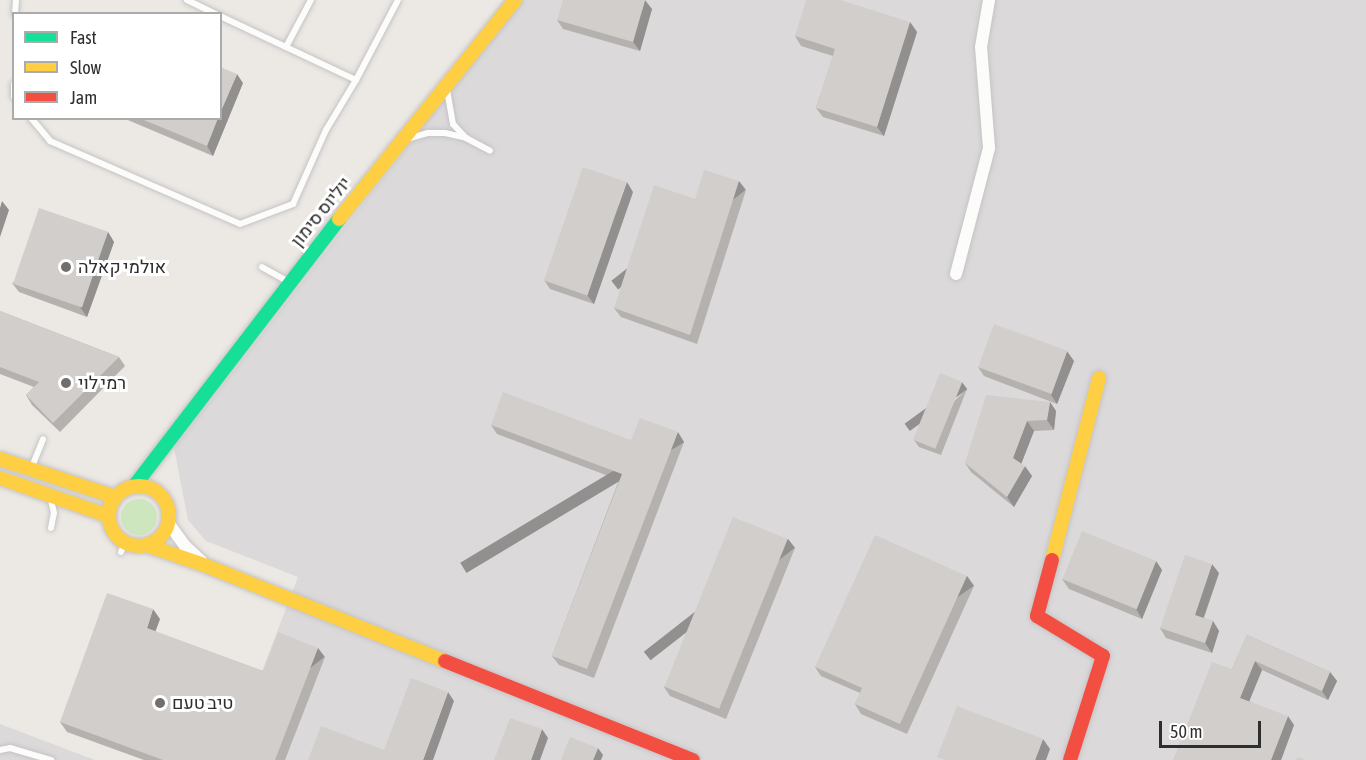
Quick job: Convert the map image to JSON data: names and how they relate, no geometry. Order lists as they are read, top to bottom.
{
  "streets": {
    "street": ["יוליוס סימון"]
  },
  "places": ["אולמי קאלה", "רמי לוי", "טיב טעם"],
  "legend": ["Fast", "Slow", "Jam"],
  "scale_bar": "50 m"
}
